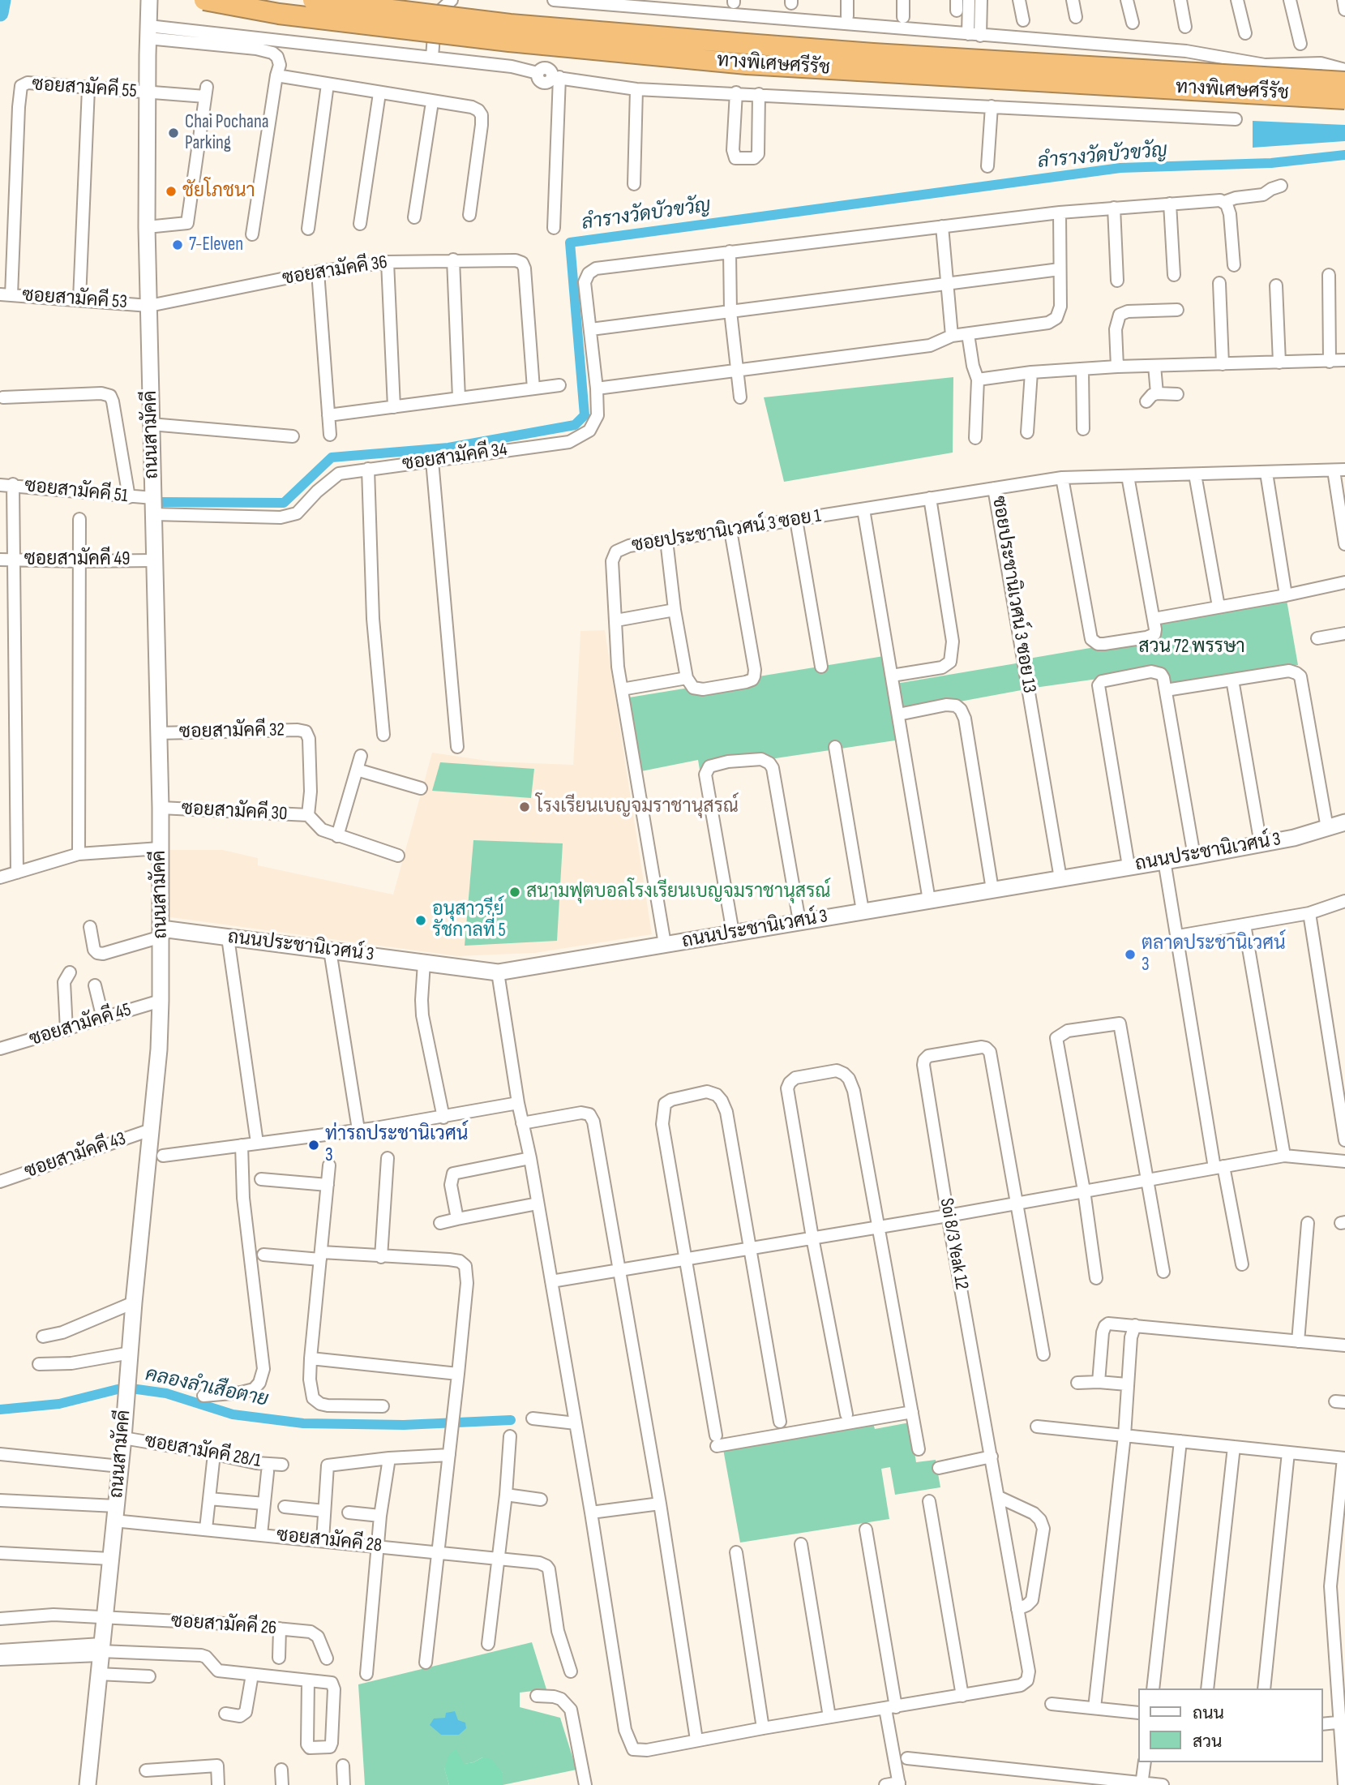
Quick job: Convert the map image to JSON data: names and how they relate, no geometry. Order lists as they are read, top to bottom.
{
  "streets": {
    "highway": ["ทางพิเศษศรีรัช"],
    "main road": ["ถนนสามัคคี", "ถนนประชานิเวศน์ 3"],
    "street": [
      "ซอยสามัคคี 55",
      "ซอยสามัคคี 36",
      "ซอยสามัคคี 53",
      "ซอยสามัคคี 34",
      "ซอยสามัคคี 51",
      "ซอยประชานิเวศน์ 3 ซอย 1",
      "ซอยสามัคคี 49",
      "ซอยประชานิเวศน์ 3 ซอย 13",
      "ซอยสามัคคี 32",
      "ซอยสามัคคี 30",
      "ซอยสามัคคี 45",
      "ซอยสามัคคี 43",
      "Soi 8/3 Yeak 12",
      "ซอยสามัคคี 28/1",
      "ซอยสามัคคี 28",
      "ซอยสามัคคี 26"
    ]
  },
  "crossings": [
    ["ซอยสามัคคี 55", "ซอยสามัคคี 53"],
    ["ซอยสามัคคี 55", "ถนนสามัคคี"],
    ["ซอยสามัคคี 36", "ซอยสามัคคี 53"],
    ["ซอยสามัคคี 36", "ถนนสามัคคี"],
    ["ซอยสามัคคี 53", "ถนนสามัคคี"],
    ["ถนนสามัคคี", "ซอยสามัคคี 34"],
    ["ถนนสามัคคี", "ซอยสามัคคี 51"],
    ["ถนนสามัคคี", "ซอยสามัคคี 49"],
    ["ถนนสามัคคี", "ซอยสามัคคี 32"],
    ["ถนนสามัคคี", "ซอยสามัคคี 30"],
    ["ถนนสามัคคี", "ถนนประชานิเวศน์ 3"],
    ["ถนนสามัคคี", "ซอยสามัคคี 45"],
    ["ถนนสามัคคี", "ซอยสามัคคี 43"],
    ["ถนนสามัคคี", "ซอยสามัคคี 28/1"],
    ["ถนนสามัคคี", "ซอยสามัคคี 28"],
    ["ถนนสามัคคี", "ซอยสามัคคี 26"],
    ["ซอยสามัคคี 34", "ซอยสามัคคี 51"],
    ["ซอยประชานิเวศน์ 3 ซอย 1", "ซอยประชานิเวศน์ 3 ซอย 13"],
    ["ซอยประชานิเวศน์ 3 ซอย 1", "ถนนประชานิเวศน์ 3"],
    ["ซอยประชานิเวศน์ 3 ซอย 13", "ถนนประชานิเวศน์ 3"],
    ["ซอยสามัคคี 32", "ซอยสามัคคี 30"]
  ],
  "water": ["ลำรางวัดบัวขวัญ", "คลองลำเสือตาย"],
  "parks": ["สวน 72 พรรษา"],
  "places": [
    "Chai Pochana Parking",
    "ชัยโภชนา",
    "7-Eleven",
    "โรงเรียนเบญจมราชานุสรณ์",
    "สนามฟุตบอลโรงเรียนเบญจมราชานุสรณ์",
    "อนุสาวรีย์ รัชกาลที่ 5",
    "ตลาดประชานิเวศน์ 3",
    "ท่ารถประชานิเวศน์ 3"
  ],
  "legend": ["ถนน", "สวน"]
}
